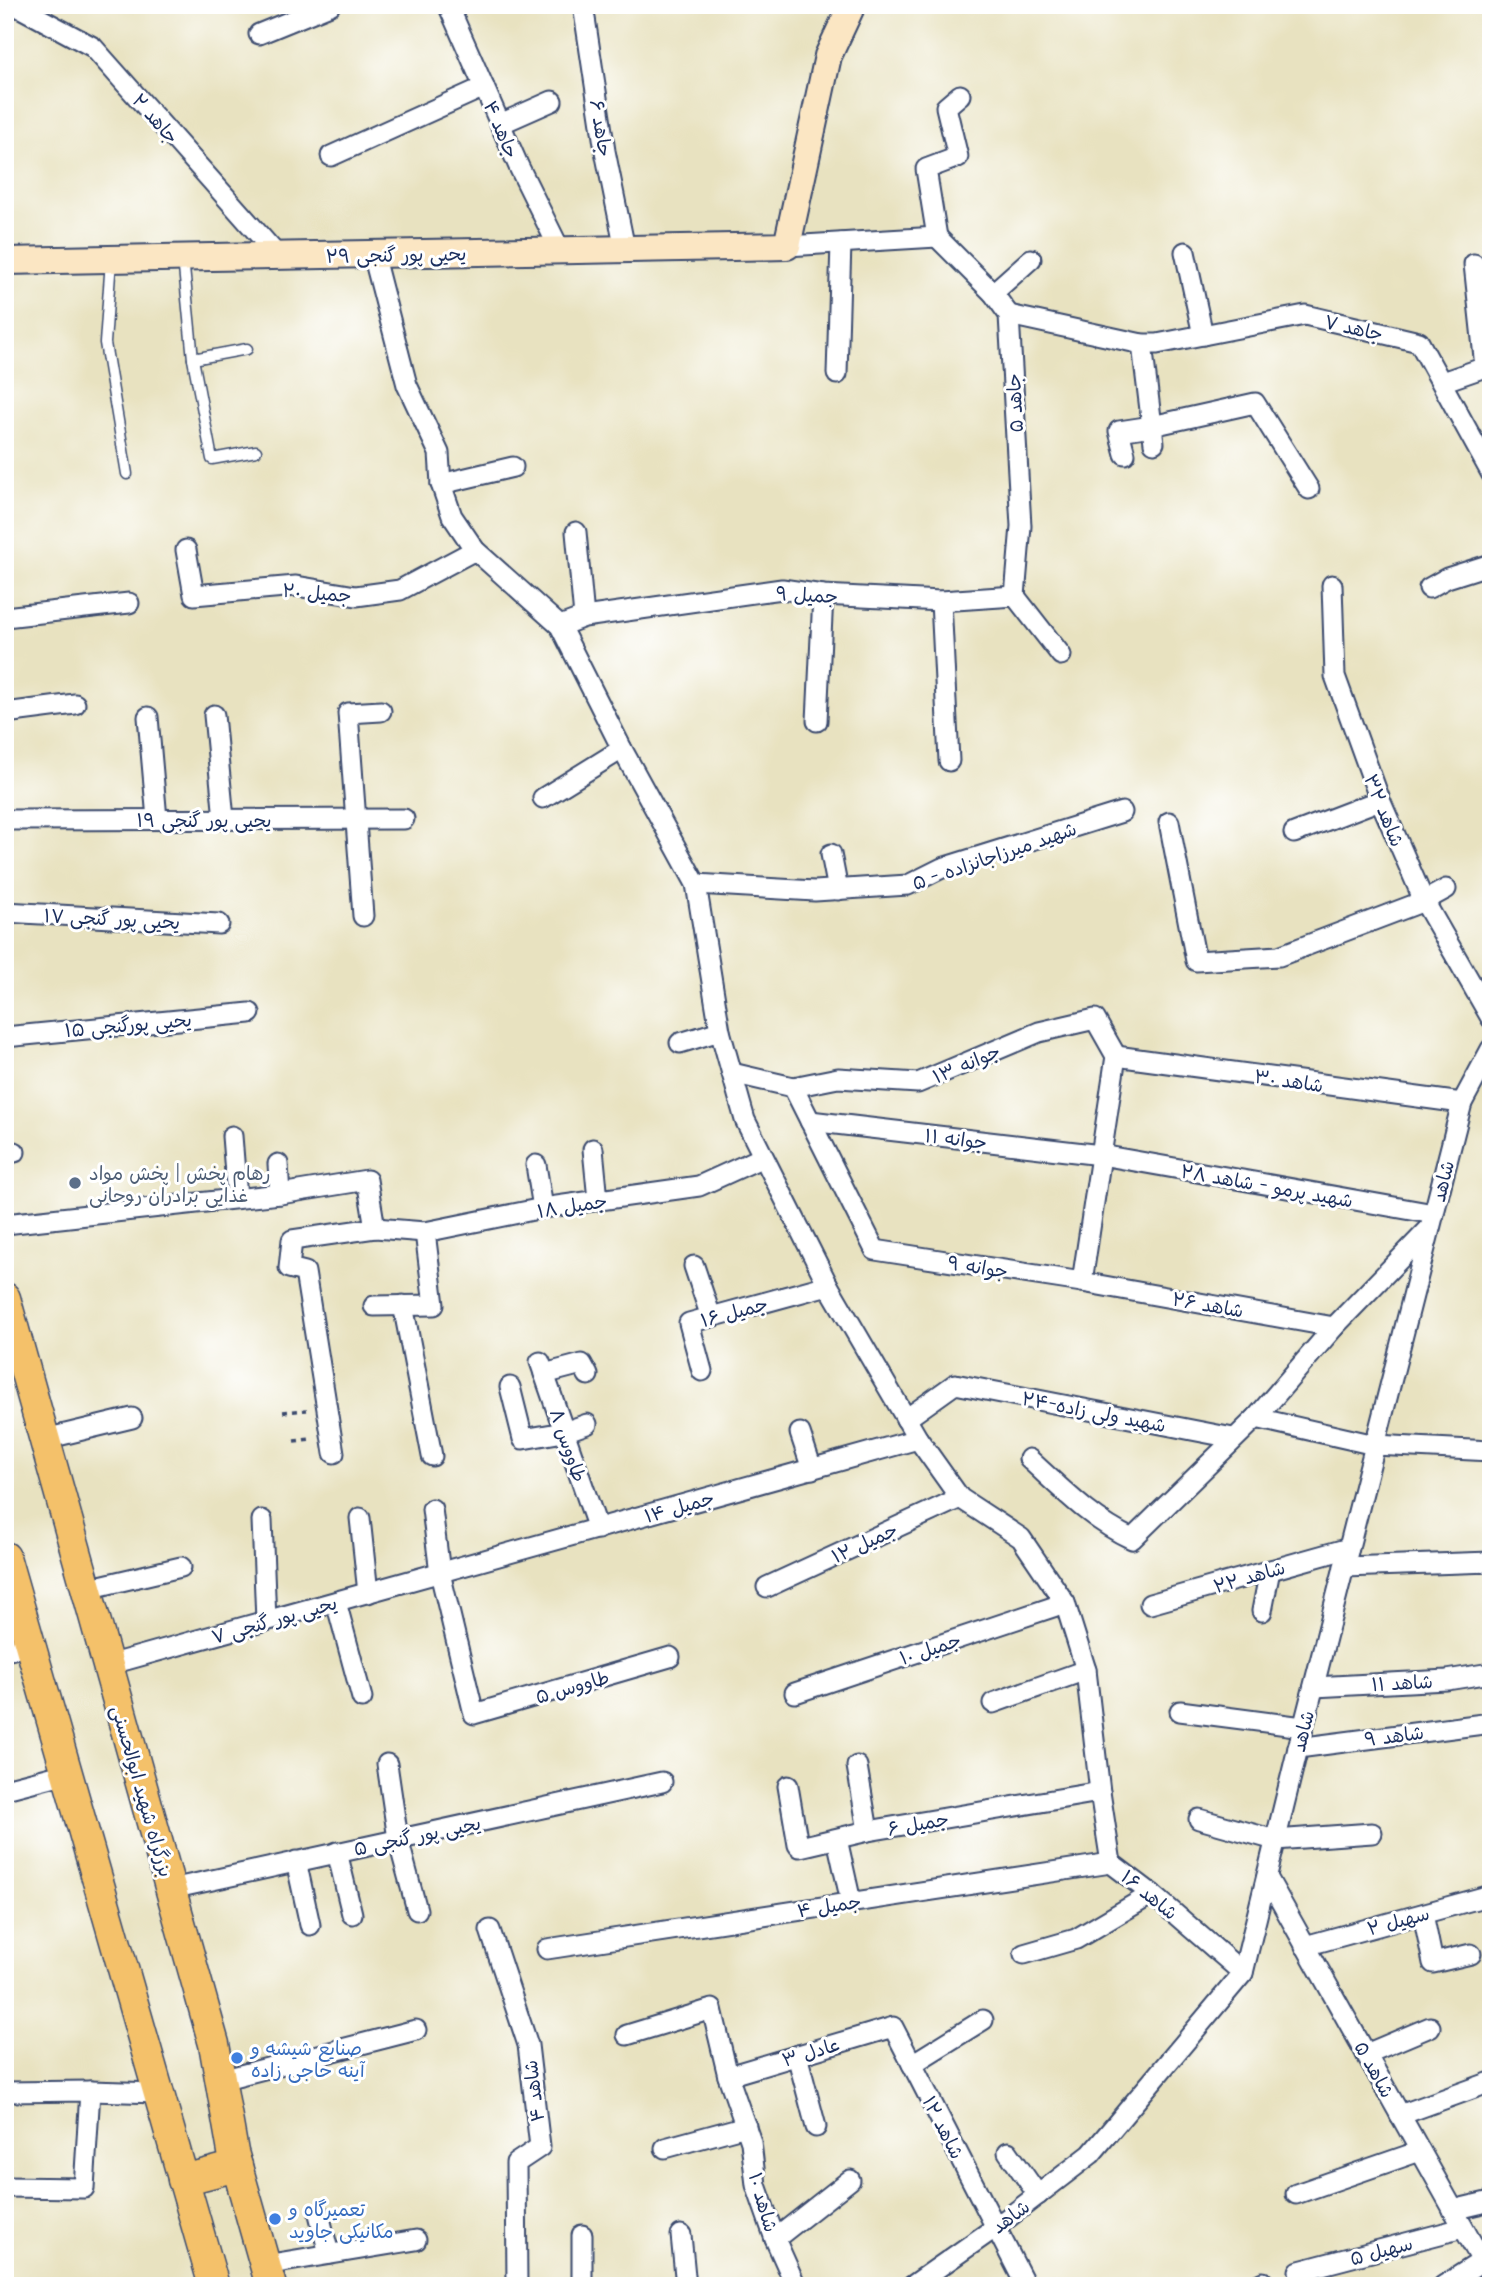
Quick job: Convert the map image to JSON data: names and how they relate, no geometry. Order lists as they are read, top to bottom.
{
  "streets": {
    "main road": ["یحیی پور گنجی ۲۹", "بزرگراه شهید ابوالحسنی"],
    "street": [
      "جاهد ۲",
      "جاهد ۶",
      "جاهد ۴",
      "جاهد ۷",
      "جاهد ۵",
      "جمیل ۲۰",
      "جمیل ۹",
      "شاهد ۳۲",
      "یحیی پور گنجی ۱۹",
      "شهید میرزاجانزاده - ۵",
      "یحیی پور گنجی ۱۷",
      "یحیی پورگنجی ۱۵",
      "جوانه ۱۳",
      "شاهد ۳۰",
      "جوانه ۱۱",
      "شاهد",
      "شهید پرمو - شاهد ۲۸",
      "جمیل ۱۸",
      "جوانه ۹",
      "شاهد ۲۶",
      "جمیل ۱۶",
      "شهید ولی زاده-۲۴",
      "طاووس ۸",
      "جمیل ۱۴",
      "جمیل ۱۲",
      "شاهد ۲۲",
      "یحیی پور گنجی ۷",
      "جمیل ۱۰",
      "شاهد ۱۱",
      "طاووس ۵",
      "شاهد ۹",
      "جمیل ۶",
      "یحیی پور گنجی ۵",
      "شاهد ۱۶",
      "جمیل ۴",
      "سهیل ۲",
      "عادل ۳",
      "شاهد ۵",
      "شاهد ۴",
      "شاهد ۱۲",
      "شاهد ۱۰",
      "سهیل ۵"
    ]
  },
  "crossings": [
    ["جاهد ۲", "یحیی پور گنجی ۲۹"],
    ["جاهد ۶", "یحیی پور گنجی ۲۹"],
    ["جاهد ۴", "یحیی پور گنجی ۲۹"],
    ["جاهد ۷", "جاهد ۵"],
    ["جاهد ۵", "جمیل ۹"],
    ["جوانه ۱۳", "شاهد ۳۰"],
    ["شاهد ۳۰", "شاهد"],
    ["جوانه ۱۱", "شهید پرمو - شاهد ۲۸"],
    ["جوانه ۱۱", "جوانه ۹"],
    ["شاهد", "شهید پرمو - شاهد ۲۸"],
    ["شاهد", "شاهد ۲۲"],
    ["شاهد", "شاهد ۱۱"],
    ["شاهد", "شاهد ۹"],
    ["شاهد", "شاهد ۱۶"],
    ["شاهد", "شاهد ۵"],
    ["شاهد", "شاهد ۱۲"],
    ["جوانه ۹", "شاهد ۲۶"],
    ["طاووس ۸", "جمیل ۱۴"],
    ["جمیل ۱۴", "یحیی پور گنجی ۷"],
    ["جمیل ۱۴", "طاووس ۵"],
    ["جمیل ۱۲", "شاهد ۱۶"],
    ["یحیی پور گنجی ۷", "طاووس ۵"],
    ["یحیی پور گنجی ۷", "بزرگراه شهید ابوالحسنی"],
    ["جمیل ۱۰", "شاهد ۱۶"],
    ["بزرگراه شهید ابوالحسنی", "یحیی پور گنجی ۵"],
    ["جمیل ۶", "شاهد ۱۶"],
    ["شاهد ۱۶", "جمیل ۴"],
    ["سهیل ۲", "شاهد ۵"],
    ["عادل ۳", "شاهد ۱۲"],
    ["عادل ۳", "شاهد ۱۰"],
    ["شاهد ۵", "سهیل ۵"]
  ],
  "places": ["رهام پخش | پخش مواد غذایی برادران روحانی", "صنایع شیشه و آینه حاجی زاده", "تعمیرگاه و مکانیکی جاوید"]
}
